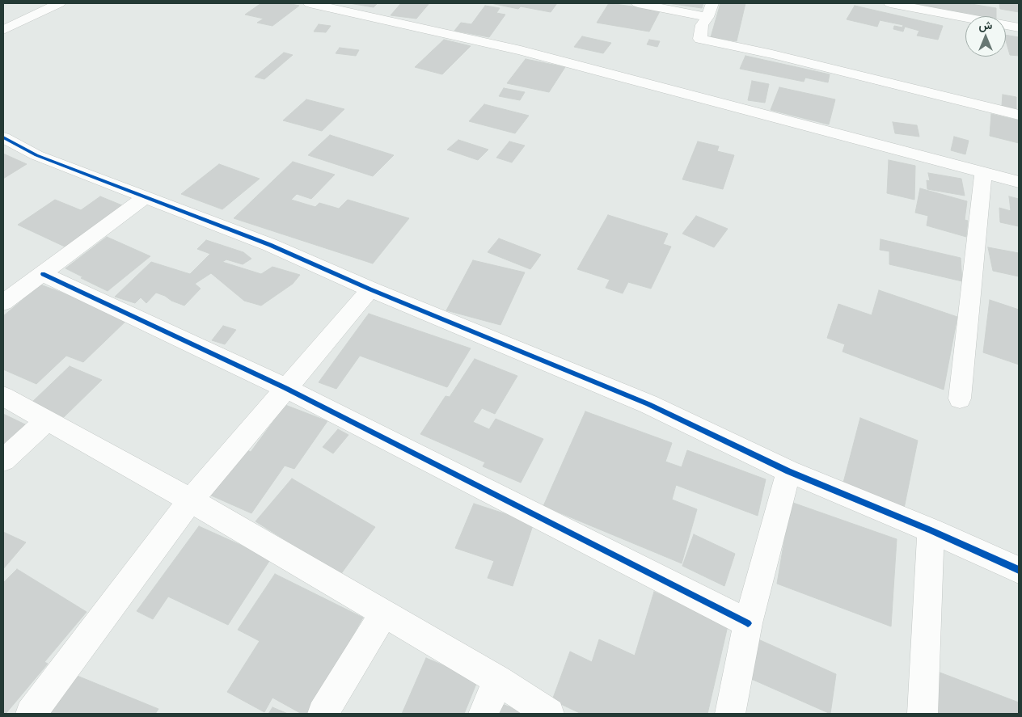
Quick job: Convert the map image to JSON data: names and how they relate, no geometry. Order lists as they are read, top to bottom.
{
  "north": "top"
}
